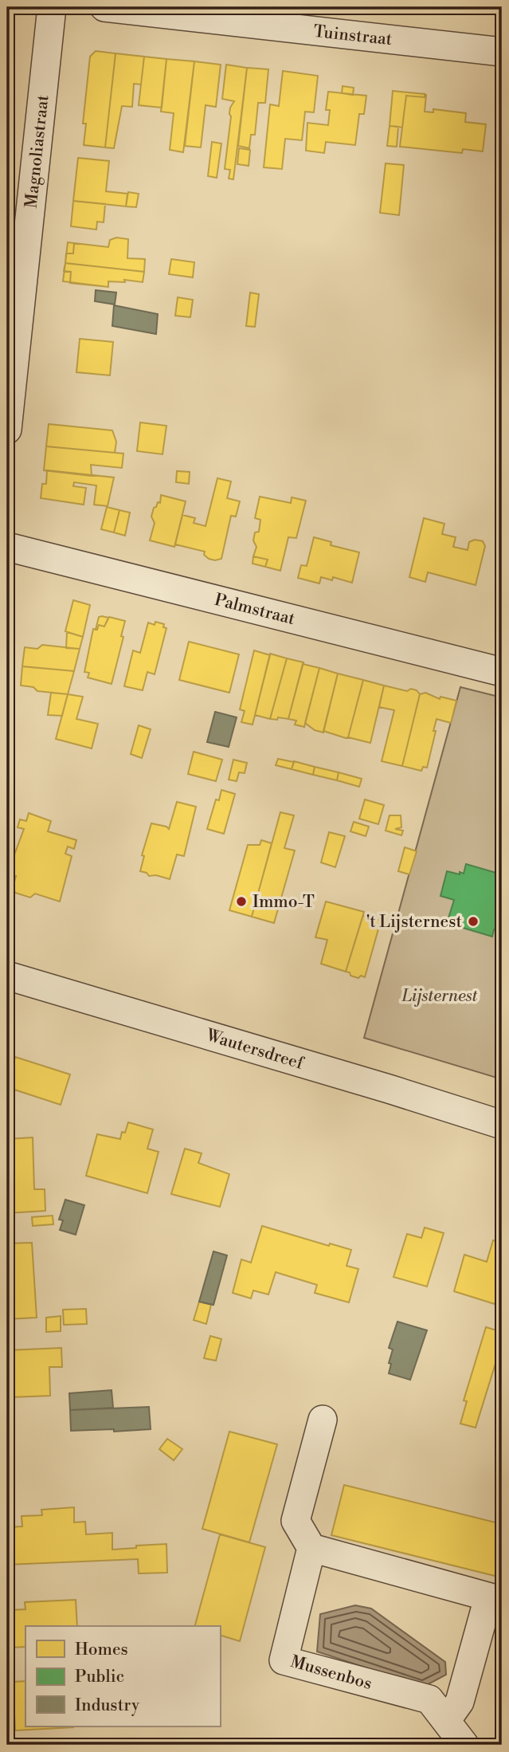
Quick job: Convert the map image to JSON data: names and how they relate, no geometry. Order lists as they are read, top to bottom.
{
  "streets": {
    "street": [
      "Tuinstraat",
      "Magnoliastraat",
      "Palmstraat",
      "Wautersdreef",
      "Mussenbos"
    ]
  },
  "parks": ["Lijsternest"],
  "places": ["Immo-T", "'t Lijsternest"],
  "legend": ["Homes", "Public", "Industry"]
}
